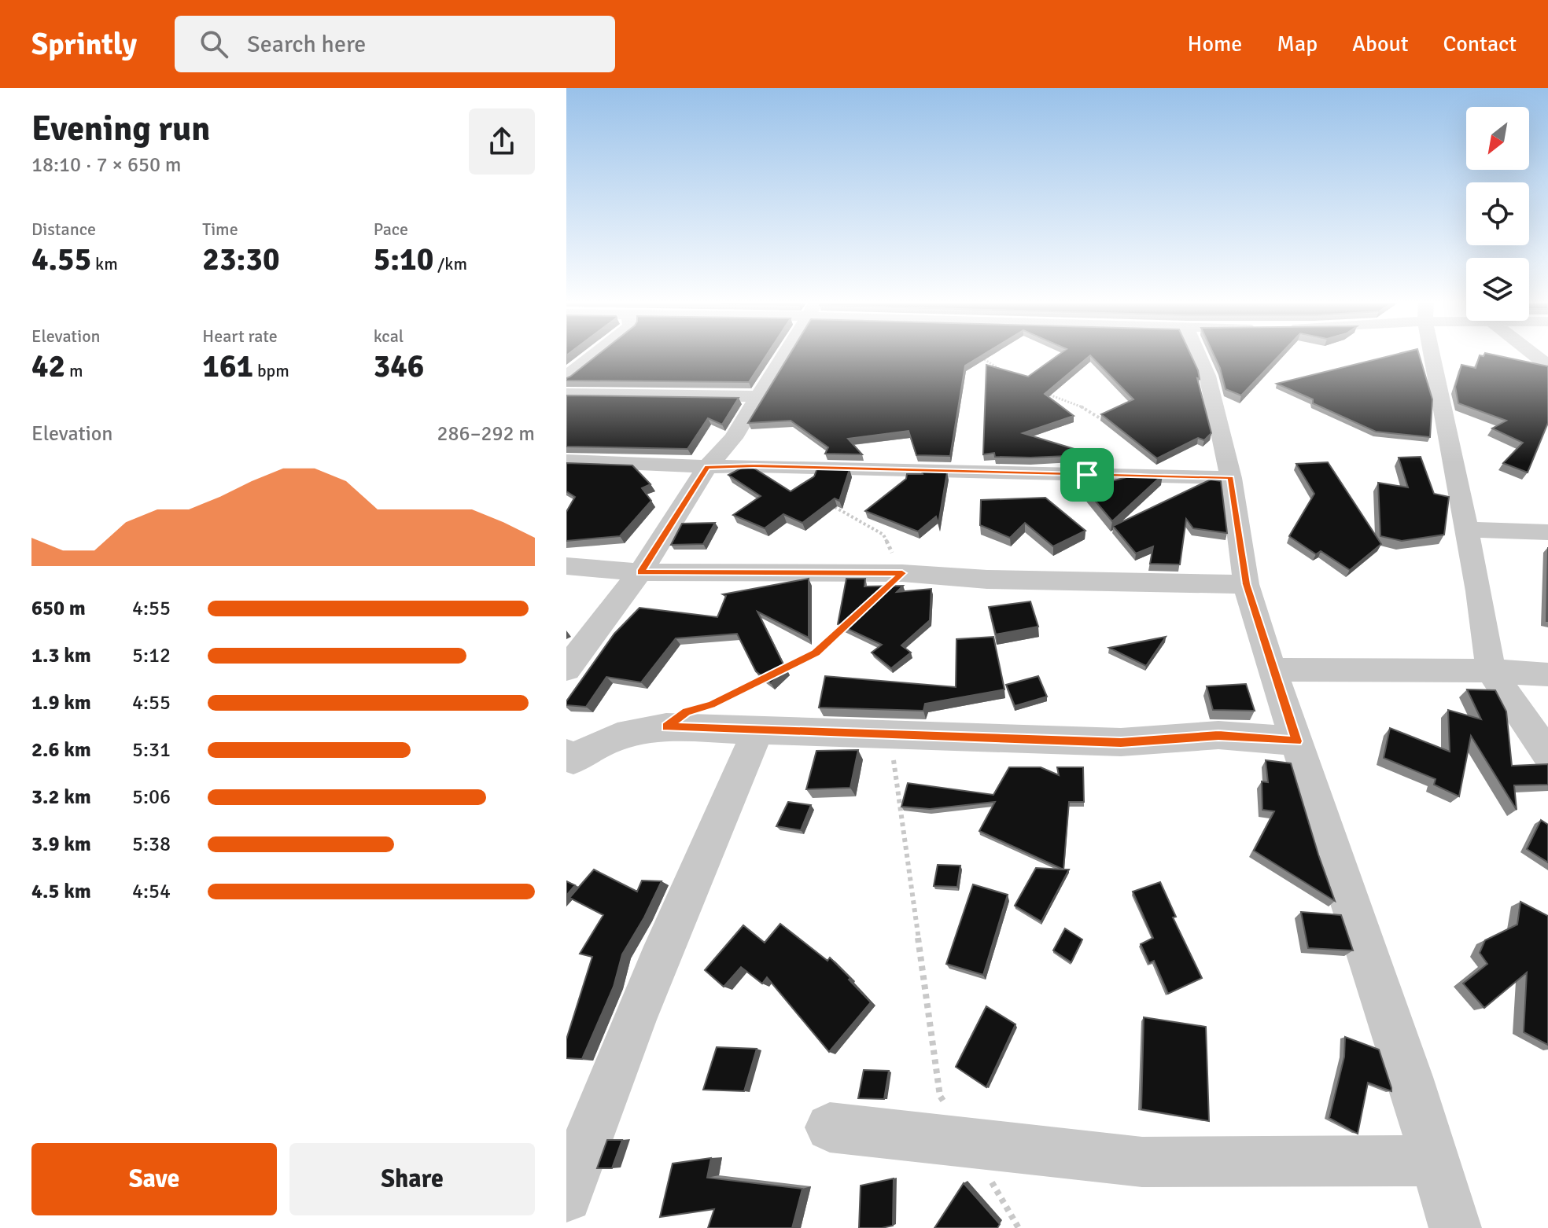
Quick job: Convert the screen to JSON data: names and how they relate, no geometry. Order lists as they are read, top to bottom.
{
  "north": "bottom left",
  "page": {
    "header": "Sprintly",
    "search": "Search here",
    "nav": [
      "Home",
      "Map",
      "About",
      "Contact"
    ],
    "heading": ["Evening run", "18:10 · 7 × 650 m"],
    "stats": [
      ["Distance", "4.55 km"],
      ["Time", "23:30"],
      ["Pace", "5:10 /km"],
      ["Elevation", "42 m"],
      ["Heart rate", "161 bpm"],
      ["kcal", "346"]
    ],
    "chart": ["Elevation", "286–292 m"],
    "list": [
      {
        "name": "650 m",
        "note": "4:55"
      },
      {
        "name": "1.3 km",
        "note": "5:12"
      },
      {
        "name": "1.9 km",
        "note": "4:55"
      },
      {
        "name": "2.6 km",
        "note": "5:31"
      },
      {
        "name": "3.2 km",
        "note": "5:06"
      },
      {
        "name": "3.9 km",
        "note": "5:38"
      },
      {
        "name": "4.5 km",
        "note": "4:54"
      }
    ],
    "buttons": ["Save", "Share"]
  }
}
